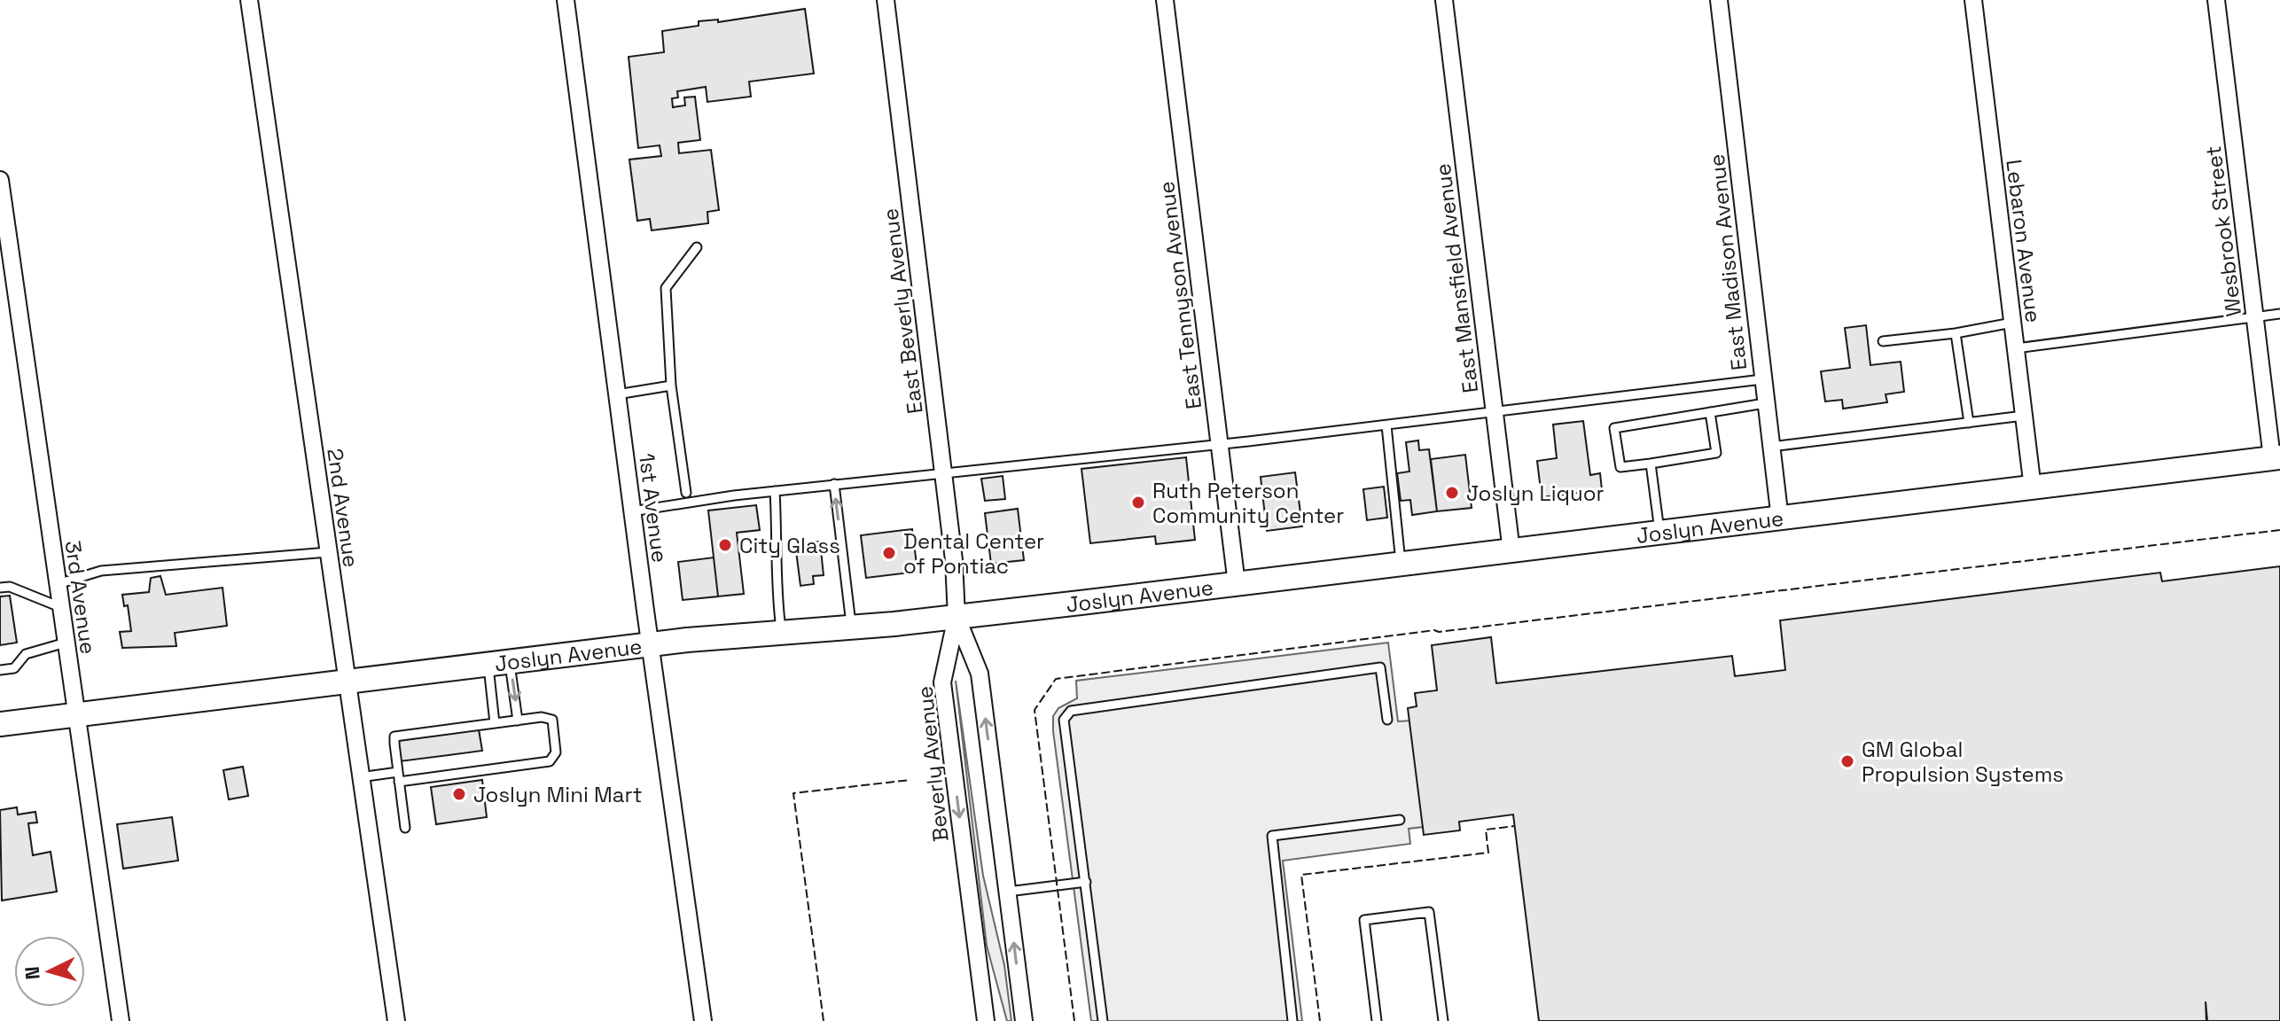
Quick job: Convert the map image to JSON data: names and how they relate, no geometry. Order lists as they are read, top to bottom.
{
  "streets": {
    "main road": ["Joslyn Avenue"],
    "street": [
      "Wesbrook Street",
      "Lebaron Avenue",
      "East Madison Avenue",
      "East Mansfield Avenue",
      "East Tennyson Avenue",
      "East Beverly Avenue",
      "2nd Avenue",
      "1st Avenue",
      "3rd Avenue",
      "Beverly Avenue"
    ]
  },
  "crossings": [
    ["Wesbrook Street", "Joslyn Avenue"],
    ["Lebaron Avenue", "Joslyn Avenue"],
    ["East Madison Avenue", "Joslyn Avenue"],
    ["East Mansfield Avenue", "Joslyn Avenue"],
    ["East Tennyson Avenue", "Joslyn Avenue"],
    ["East Beverly Avenue", "Joslyn Avenue"],
    ["East Beverly Avenue", "Beverly Avenue"],
    ["2nd Avenue", "Joslyn Avenue"],
    ["1st Avenue", "Joslyn Avenue"],
    ["Joslyn Avenue", "3rd Avenue"],
    ["Joslyn Avenue", "Beverly Avenue"]
  ],
  "places": [
    "Joslyn Liquor",
    "Ruth Peterson Community Center",
    "City Glass",
    "Dental Center of Pontiac",
    "GM Global Propulsion Systems",
    "Joslyn Mini Mart"
  ],
  "north": "left"
}
